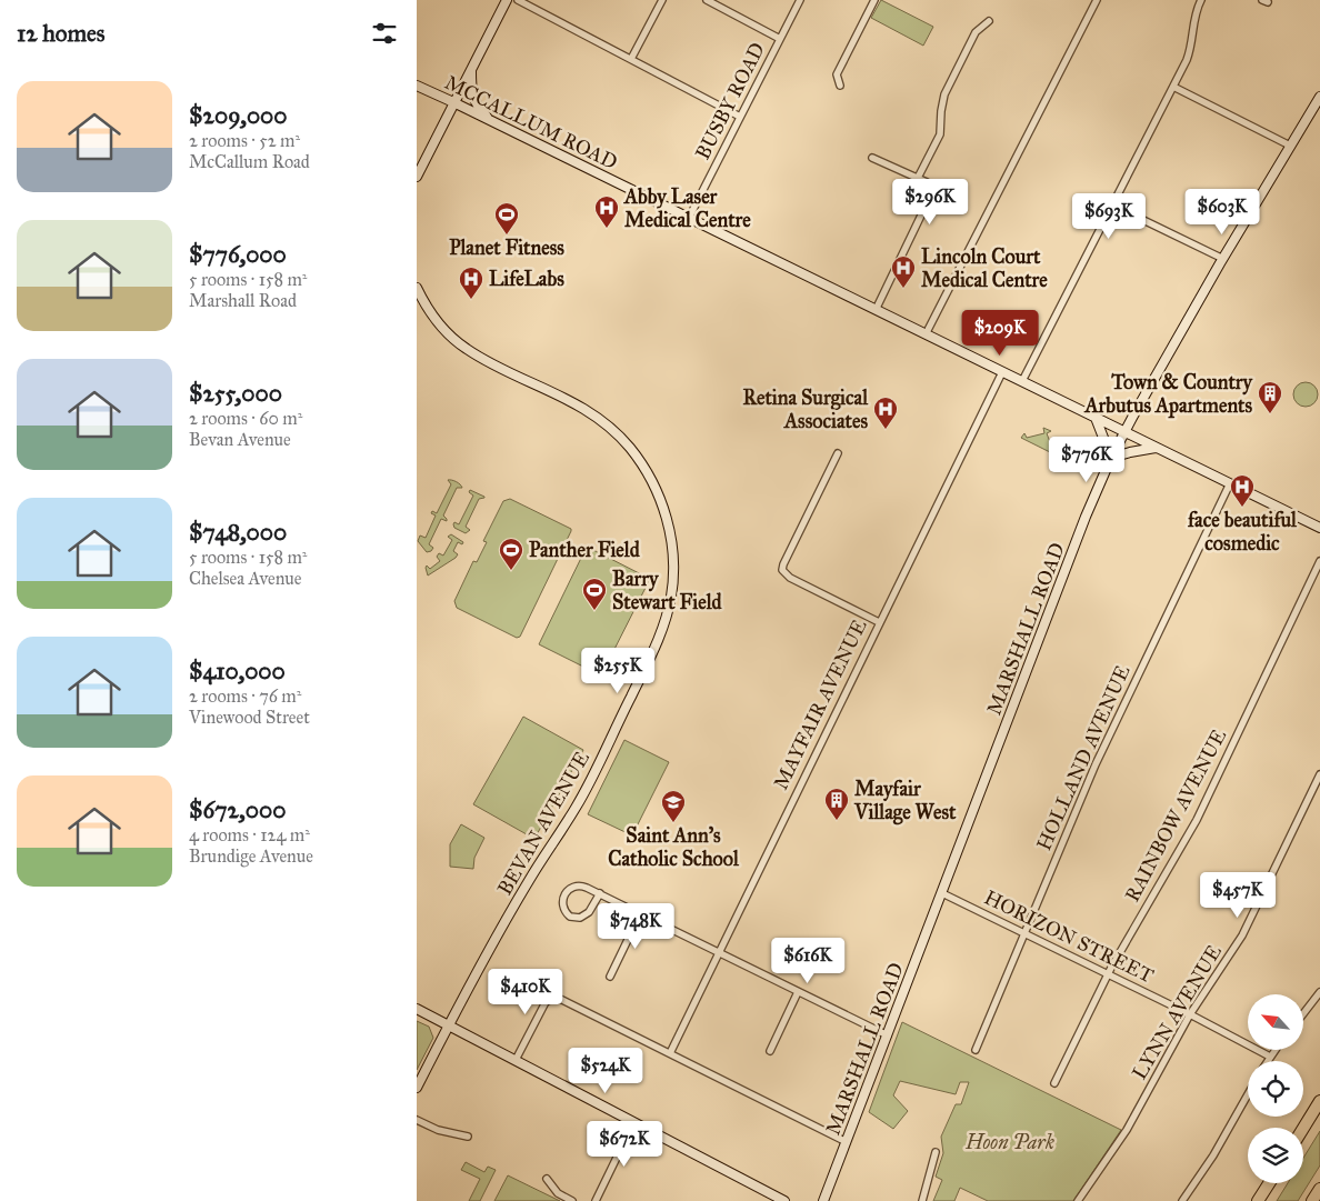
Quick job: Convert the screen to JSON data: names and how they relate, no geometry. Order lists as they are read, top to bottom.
{
  "streets": {
    "main road": ["MCCALLUM ROAD", "MARSHALL ROAD", "BEVAN AVENUE"],
    "street": [
      "BUSBY ROAD",
      "MAYFAIR AVENUE",
      "HOLLAND AVENUE",
      "RAINBOW AVENUE",
      "HORIZON STREET",
      "LYNN AVENUE"
    ]
  },
  "crossings": [
    ["BUSBY ROAD", "MCCALLUM ROAD"],
    ["MCCALLUM ROAD", "MARSHALL ROAD"],
    ["MCCALLUM ROAD", "MAYFAIR AVENUE"],
    ["MCCALLUM ROAD", "HOLLAND AVENUE"],
    ["MARSHALL ROAD", "HORIZON STREET"],
    ["HOLLAND AVENUE", "HORIZON STREET"],
    ["RAINBOW AVENUE", "HORIZON STREET"],
    ["HORIZON STREET", "LYNN AVENUE"]
  ],
  "parks": ["Hoon Park"],
  "places": {
    "hospital": [
      "Abby Laser Medical Centre",
      "Lincoln Court Medical Centre",
      "LifeLabs",
      "Retina Surgical Associates",
      "face beautiful cosmedic"
    ],
    "sports": ["Planet Fitness", "Panther Field", "Barry Stewart Field"],
    "building": ["Town & Country Arbutus Apartments", "Mayfair Village West"],
    "school or university": ["Saint Ann's Catholic School"]
  },
  "north": "top left",
  "page": {
    "heading": "12 homes",
    "list": [
      {
        "name": "$209,000",
        "note": "2 rooms · 52 m² · McCallum Road"
      },
      {
        "name": "$776,000",
        "note": "5 rooms · 158 m² · Marshall Road"
      },
      {
        "name": "$255,000",
        "note": "2 rooms · 60 m² · Bevan Avenue"
      },
      {
        "name": "$748,000",
        "note": "5 rooms · 158 m² · Chelsea Avenue"
      },
      {
        "name": "$410,000",
        "note": "2 rooms · 76 m² · Vinewood Street"
      },
      {
        "name": "$672,000",
        "note": "4 rooms · 124 m² · Brundige Avenue"
      }
    ],
    "price": [
      "$296K",
      "$603K",
      "$693K",
      "$209K",
      "$776K",
      "$255K",
      "$457K",
      "$748K",
      "$616K",
      "$410K",
      "$524K",
      "$672K"
    ]
  }
}
